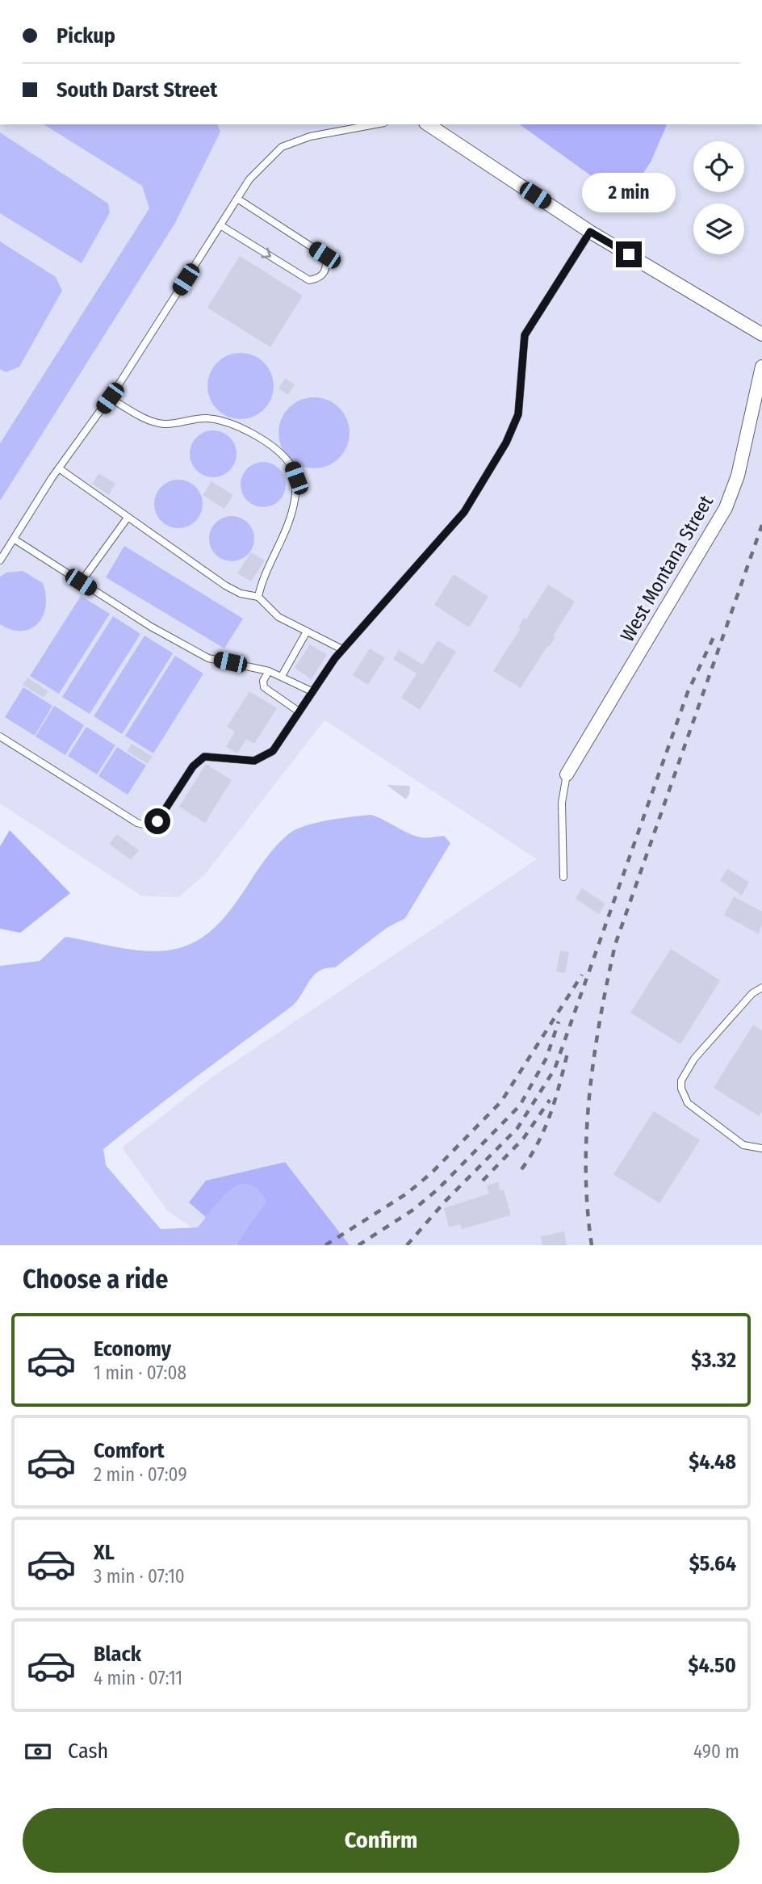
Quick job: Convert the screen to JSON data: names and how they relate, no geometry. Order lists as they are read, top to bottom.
{
  "streets": {
    "street": ["West Montana Street"]
  },
  "page": {
    "banner": ["Pickup", "South Darst Street"],
    "bubble": "2 min",
    "heading": "Choose a ride",
    "list": [
      {
        "name": "Economy",
        "note": "1 min · 07:08",
        "value": "$3.32"
      },
      {
        "name": "Comfort",
        "note": "2 min · 07:09",
        "value": "$4.48"
      },
      {
        "name": "XL",
        "note": "3 min · 07:10",
        "value": "$5.64"
      },
      {
        "name": "Black",
        "note": "4 min · 07:11",
        "value": "$4.50"
      }
    ],
    "pay": ["Cash", "490 m"],
    "buttons": "Confirm"
  }
}
